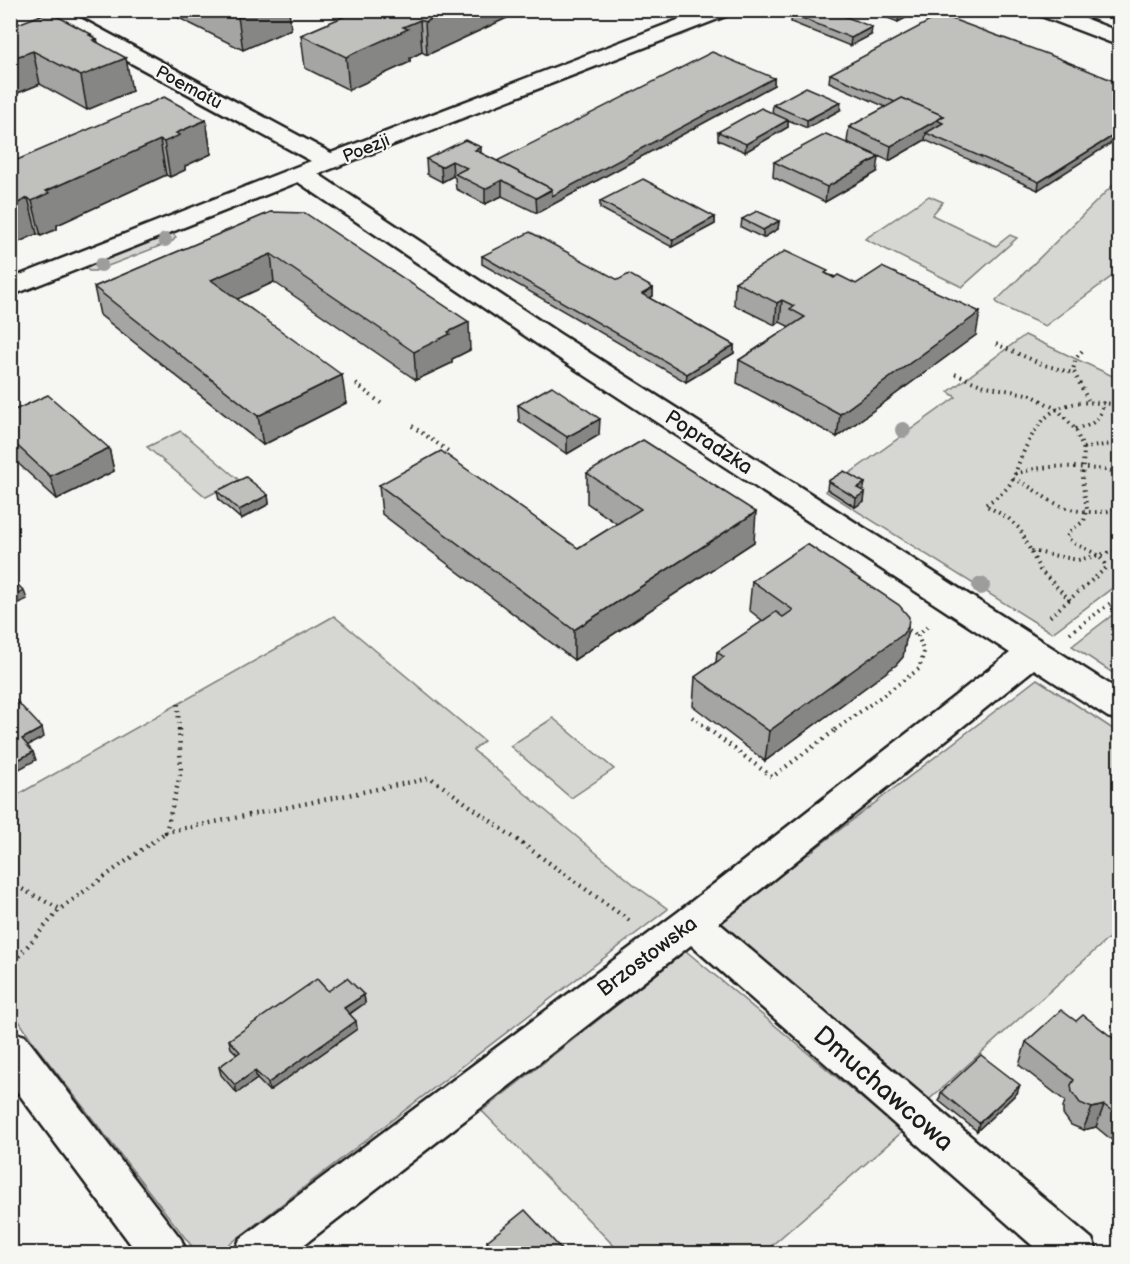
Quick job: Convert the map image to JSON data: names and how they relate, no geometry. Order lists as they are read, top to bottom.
{
  "streets": {
    "street": [
      "Poematu",
      "Poezji",
      "Popradzka",
      "Brzostowska",
      "Dmuchawcowa"
    ]
  },
  "crossings": [
    ["Poematu", "Poezji"],
    ["Poezji", "Popradzka"],
    ["Popradzka", "Brzostowska"],
    ["Brzostowska", "Dmuchawcowa"]
  ]
}
